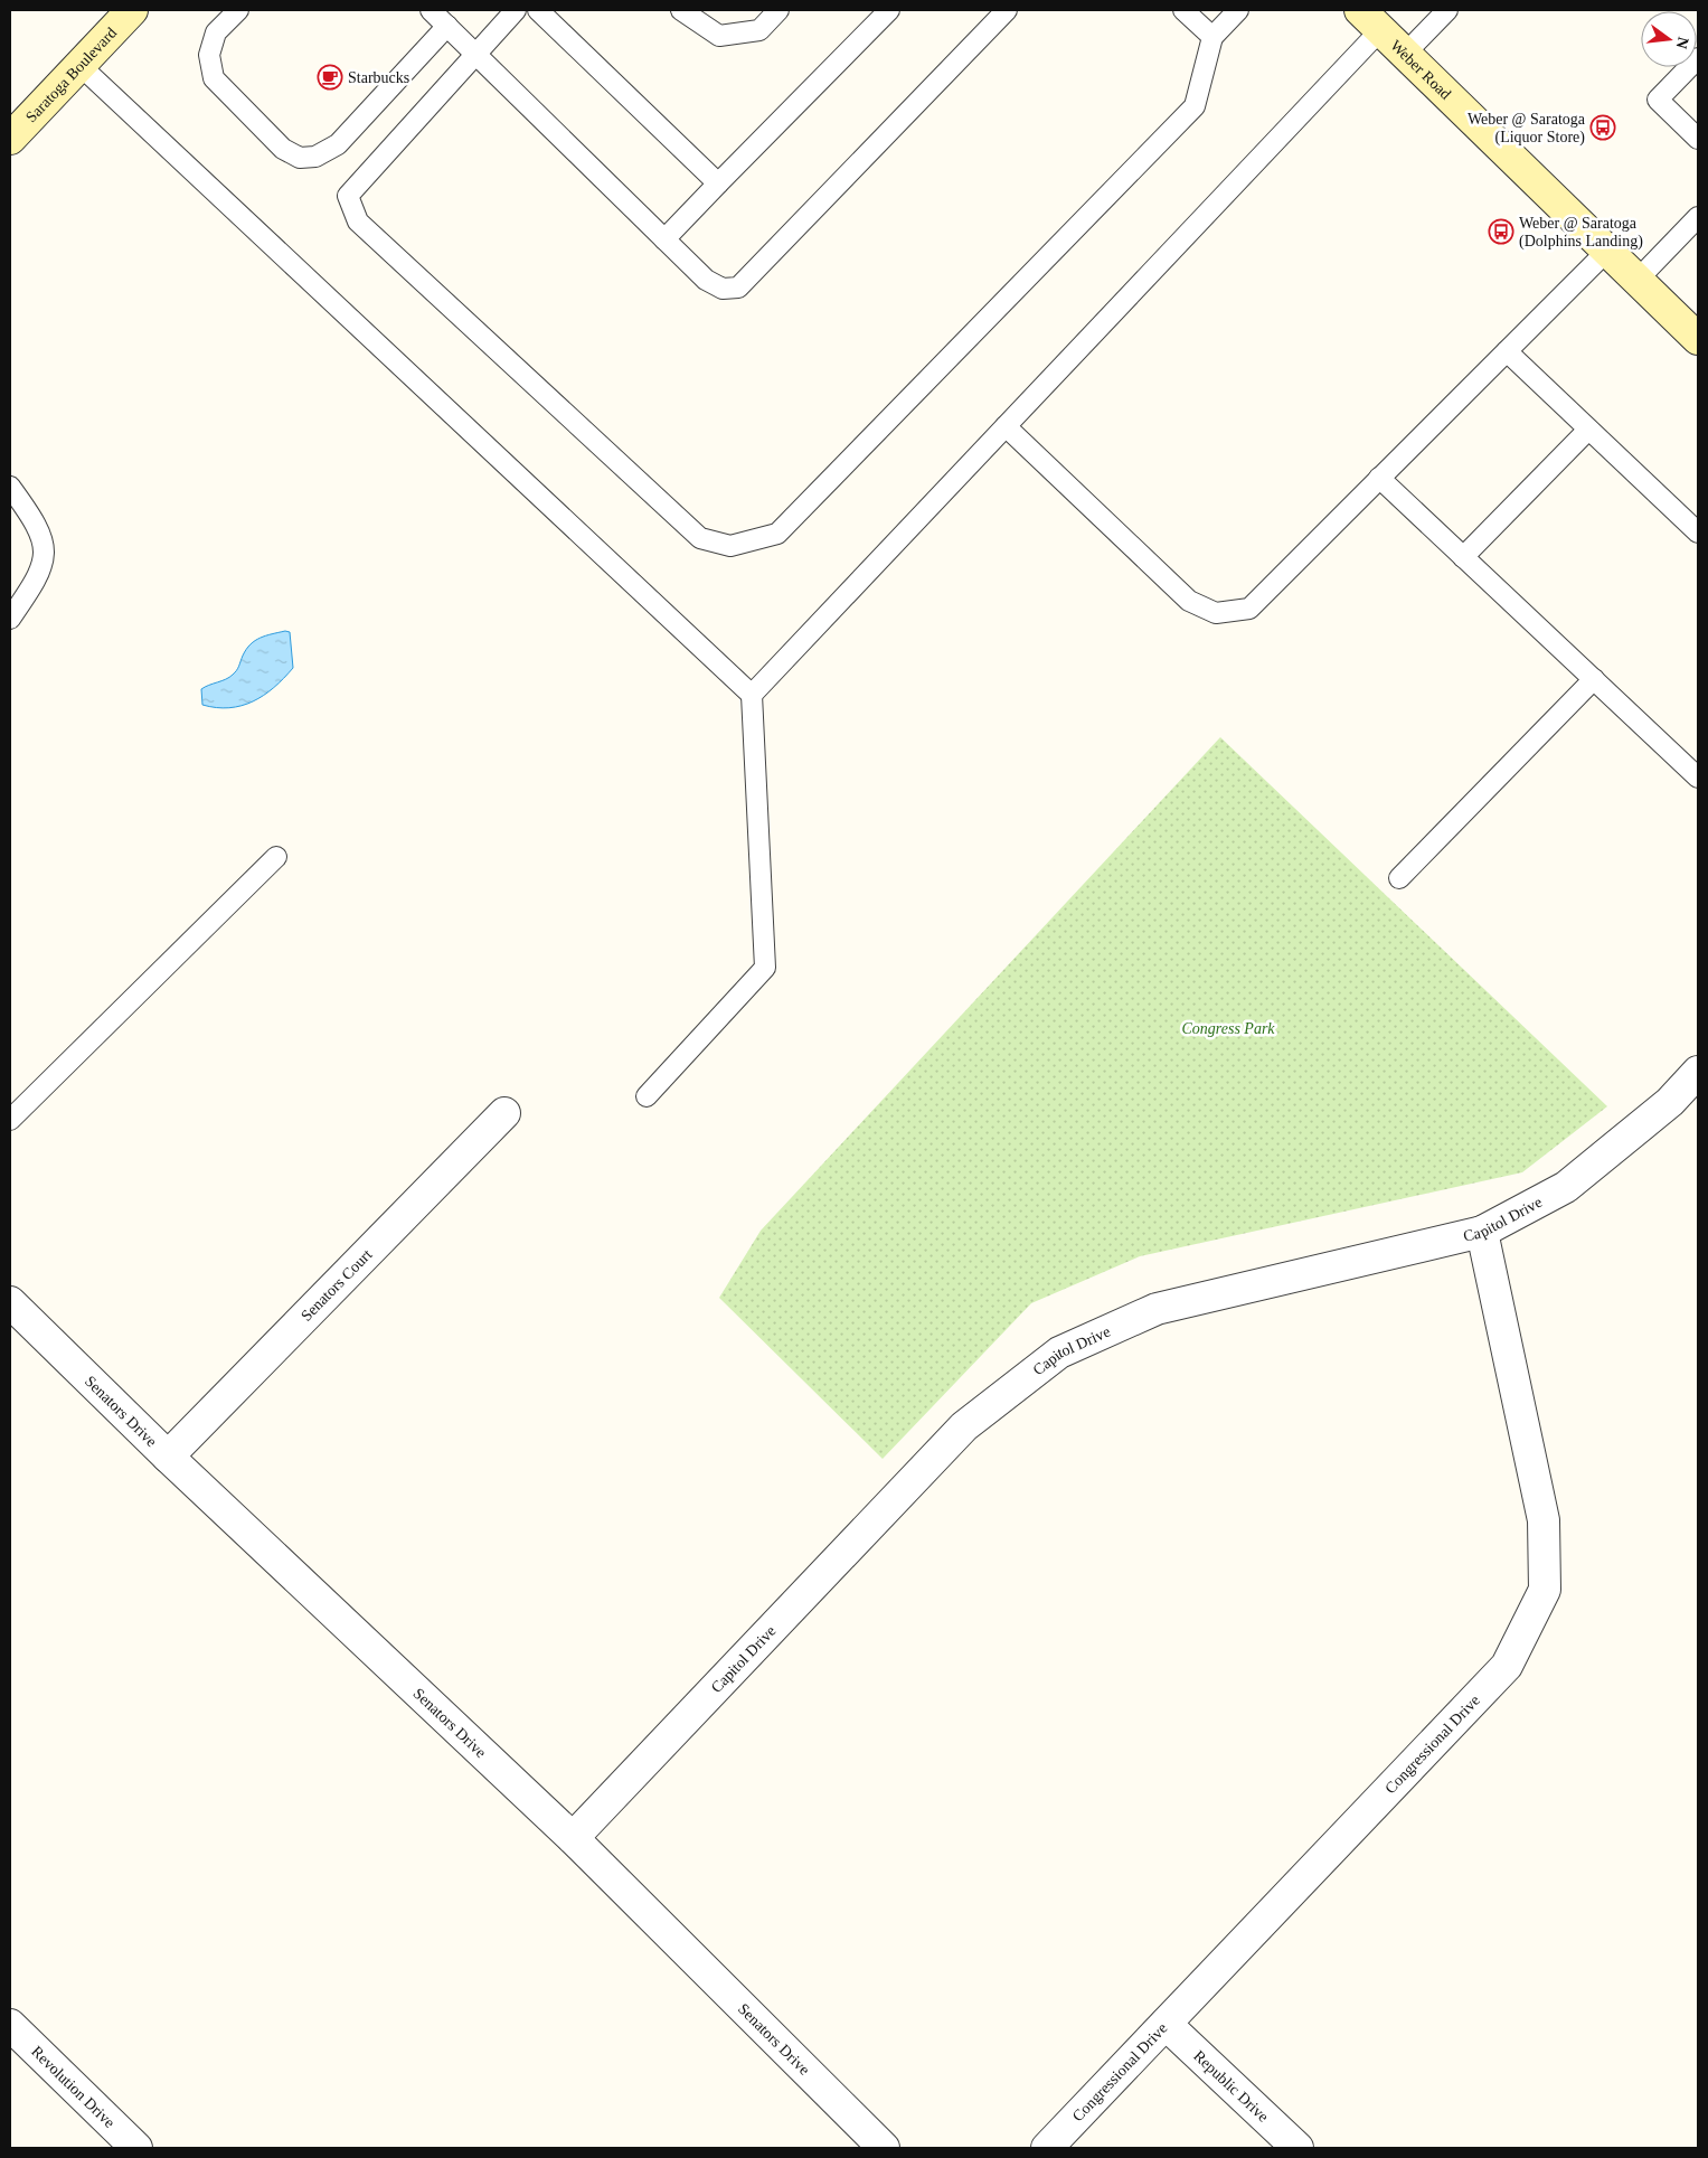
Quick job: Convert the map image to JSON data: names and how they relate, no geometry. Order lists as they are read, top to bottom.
{
  "streets": {
    "main road": ["Weber Road", "Saratoga Boulevard"],
    "street": [
      "Capitol Drive",
      "Senators Court",
      "Senators Drive",
      "Congressional Drive",
      "Revolution Drive",
      "Republic Drive"
    ]
  },
  "crossings": [
    ["Capitol Drive", "Senators Drive"],
    ["Capitol Drive", "Congressional Drive"],
    ["Senators Court", "Senators Drive"],
    ["Congressional Drive", "Republic Drive"]
  ],
  "parks": ["Congress Park"],
  "places": {
    "cafe": ["Starbucks"],
    "bus stop": ["Weber @ Saratoga (Liquor Store)", "Weber @ Saratoga (Dolphins Landing)"]
  },
  "north": "right"
}
